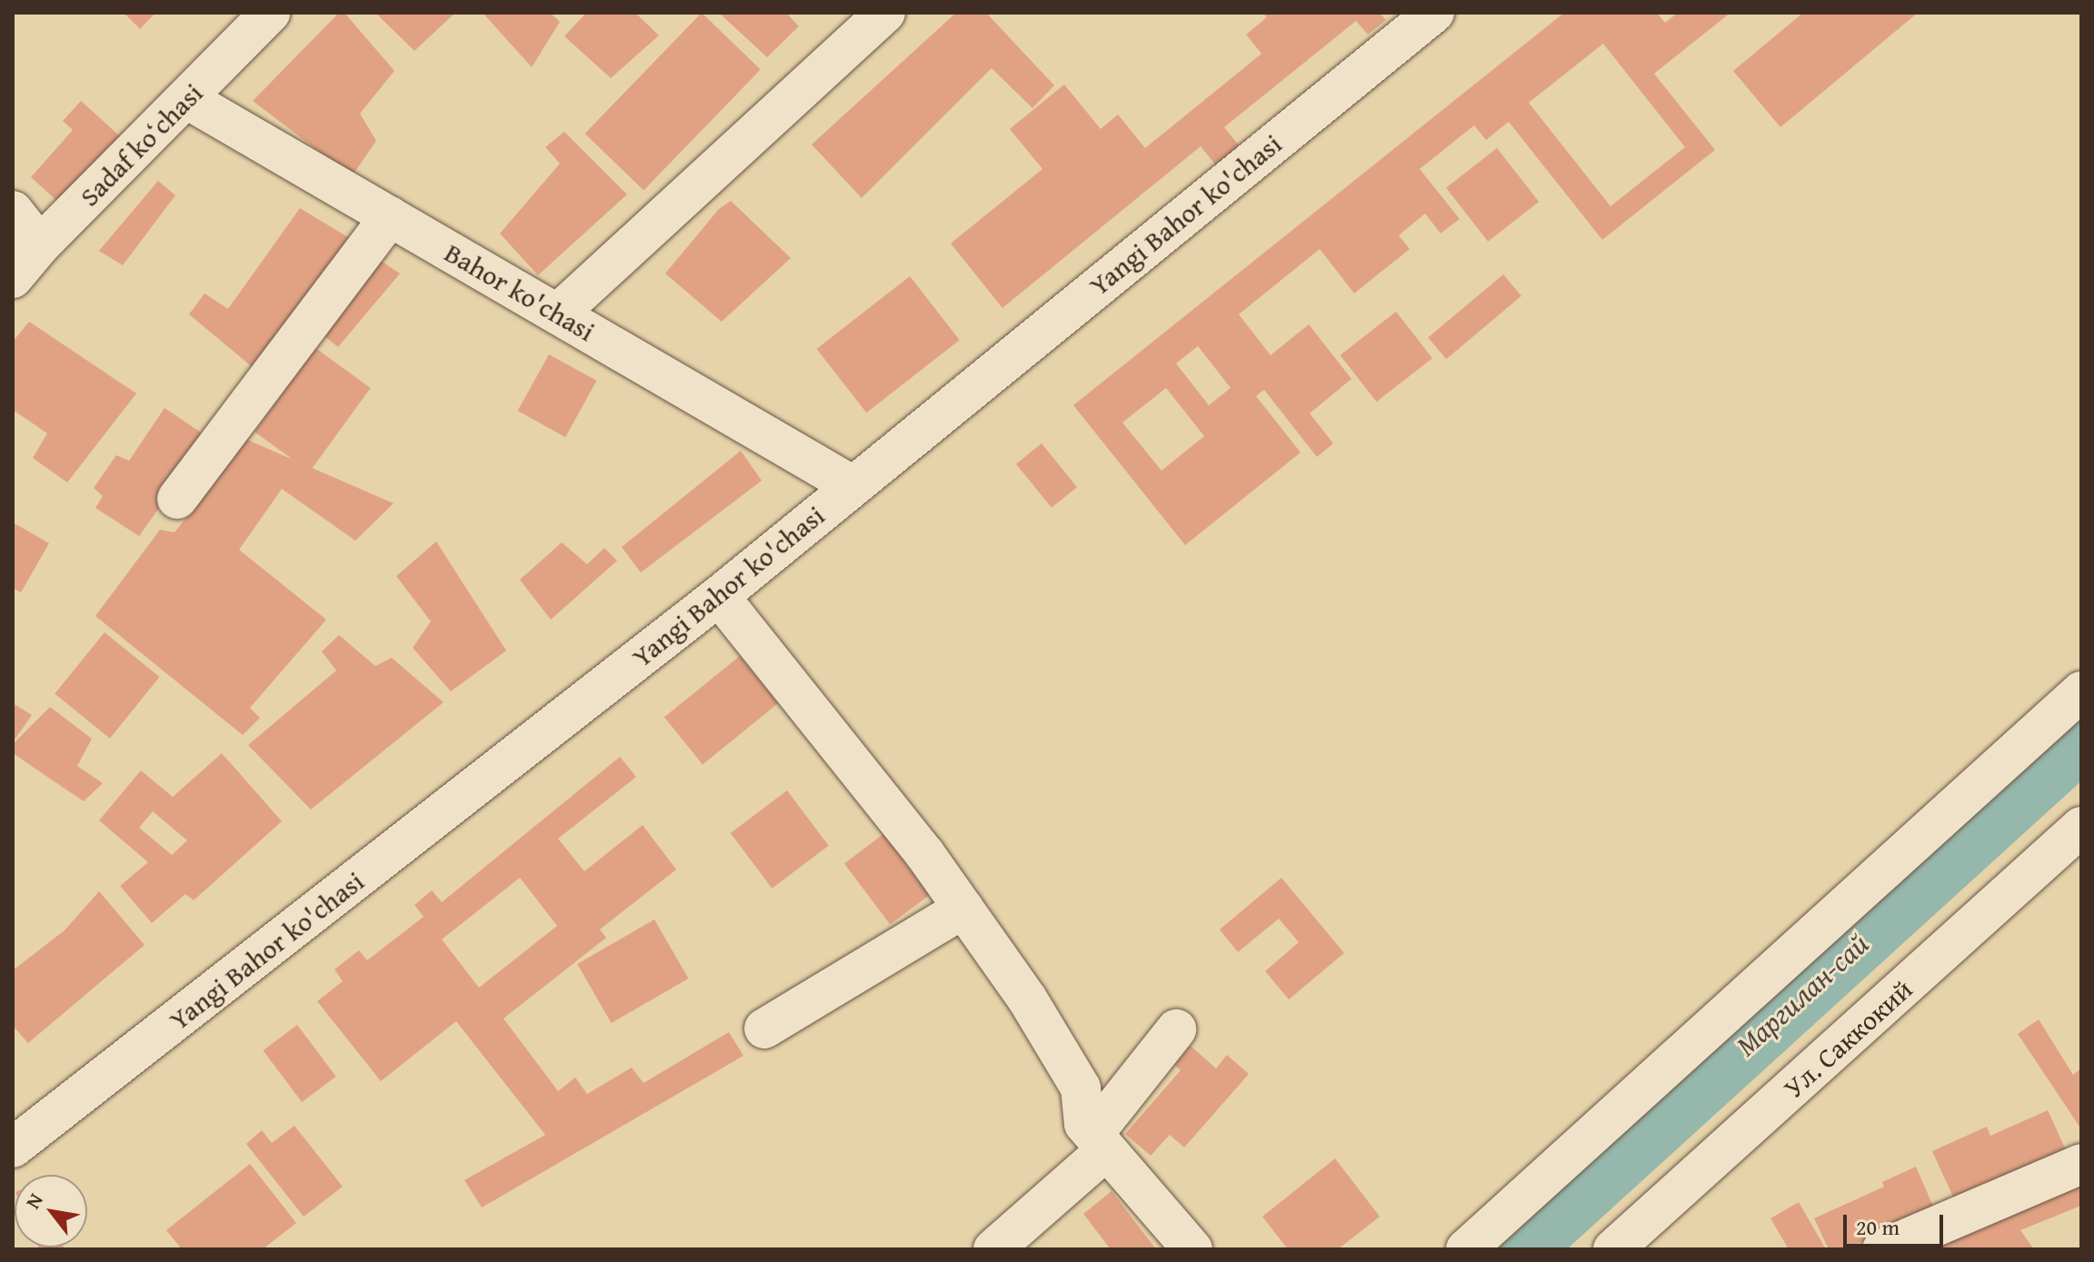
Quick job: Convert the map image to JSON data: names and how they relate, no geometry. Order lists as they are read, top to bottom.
{
  "streets": {
    "street": [
      "Sadaf koʻchasi",
      "Yangi Bahor ko'chasi",
      "Bahor ko'chasi",
      "Ул. Саккокий"
    ]
  },
  "crossings": [
    ["Sadaf koʻchasi", "Bahor ko'chasi"],
    ["Yangi Bahor ko'chasi", "Bahor ko'chasi"]
  ],
  "water": ["Маргилан-сай"],
  "scale_bar": "20 m",
  "north": "top left"
}
